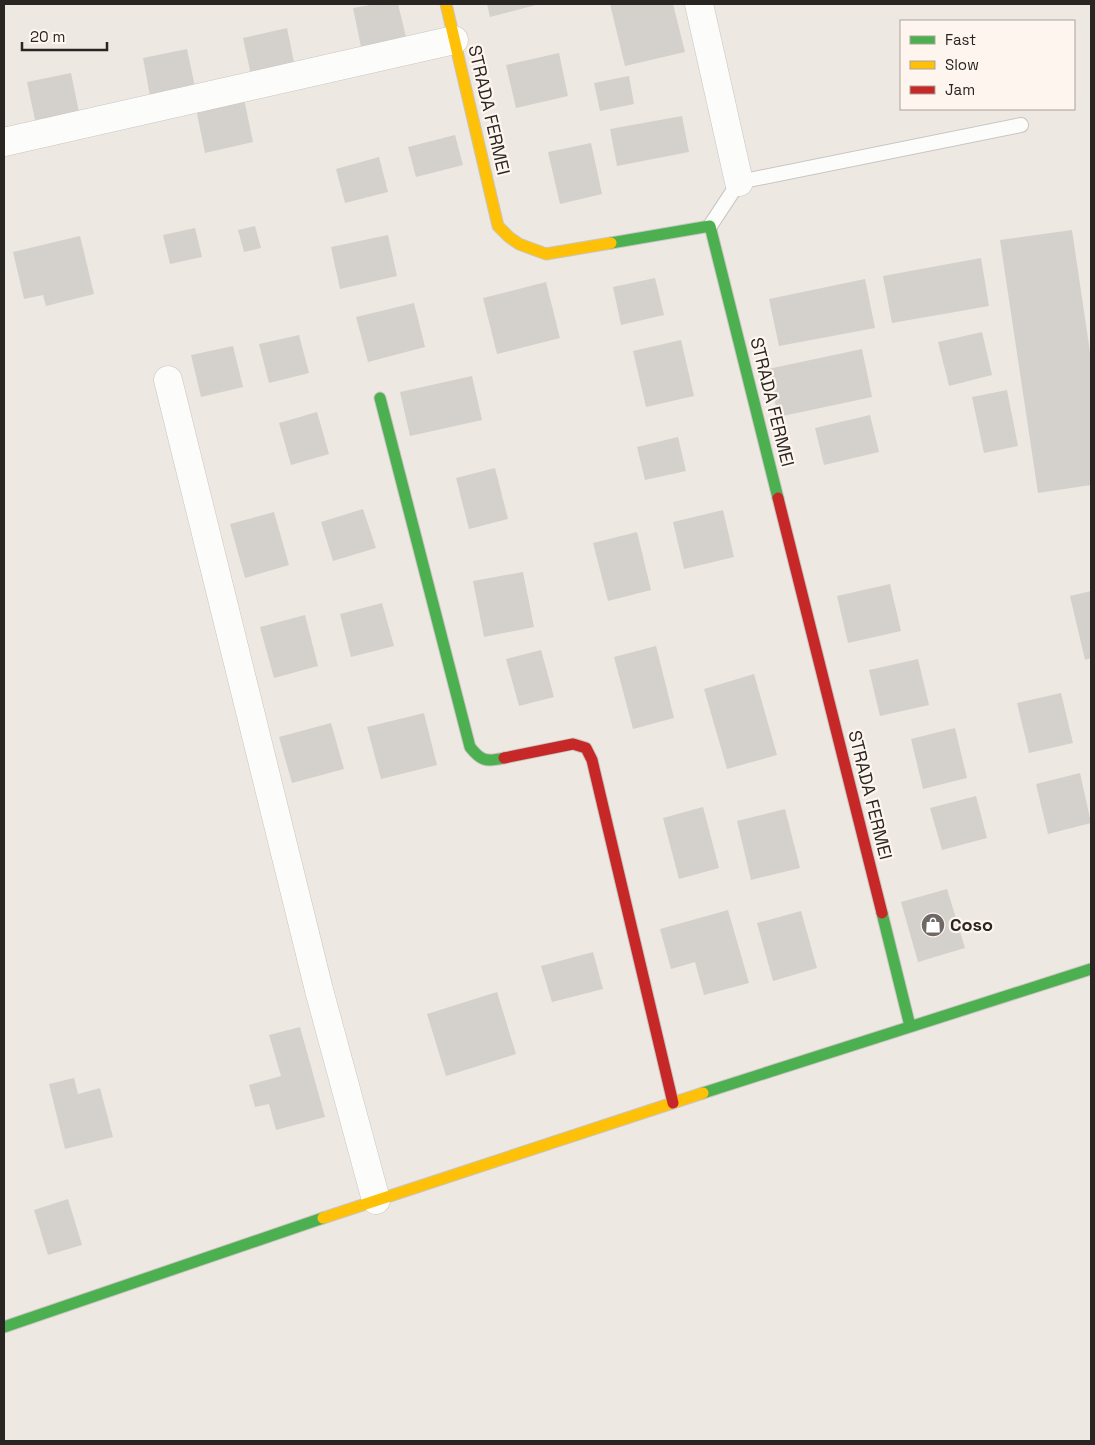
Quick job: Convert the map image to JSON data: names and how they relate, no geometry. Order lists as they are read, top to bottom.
{
  "streets": {
    "street": ["STRADA FERMEI"]
  },
  "places": {
    "shop": ["Coso"]
  },
  "legend": ["Fast", "Slow", "Jam"],
  "scale_bar": "20 m"
}
